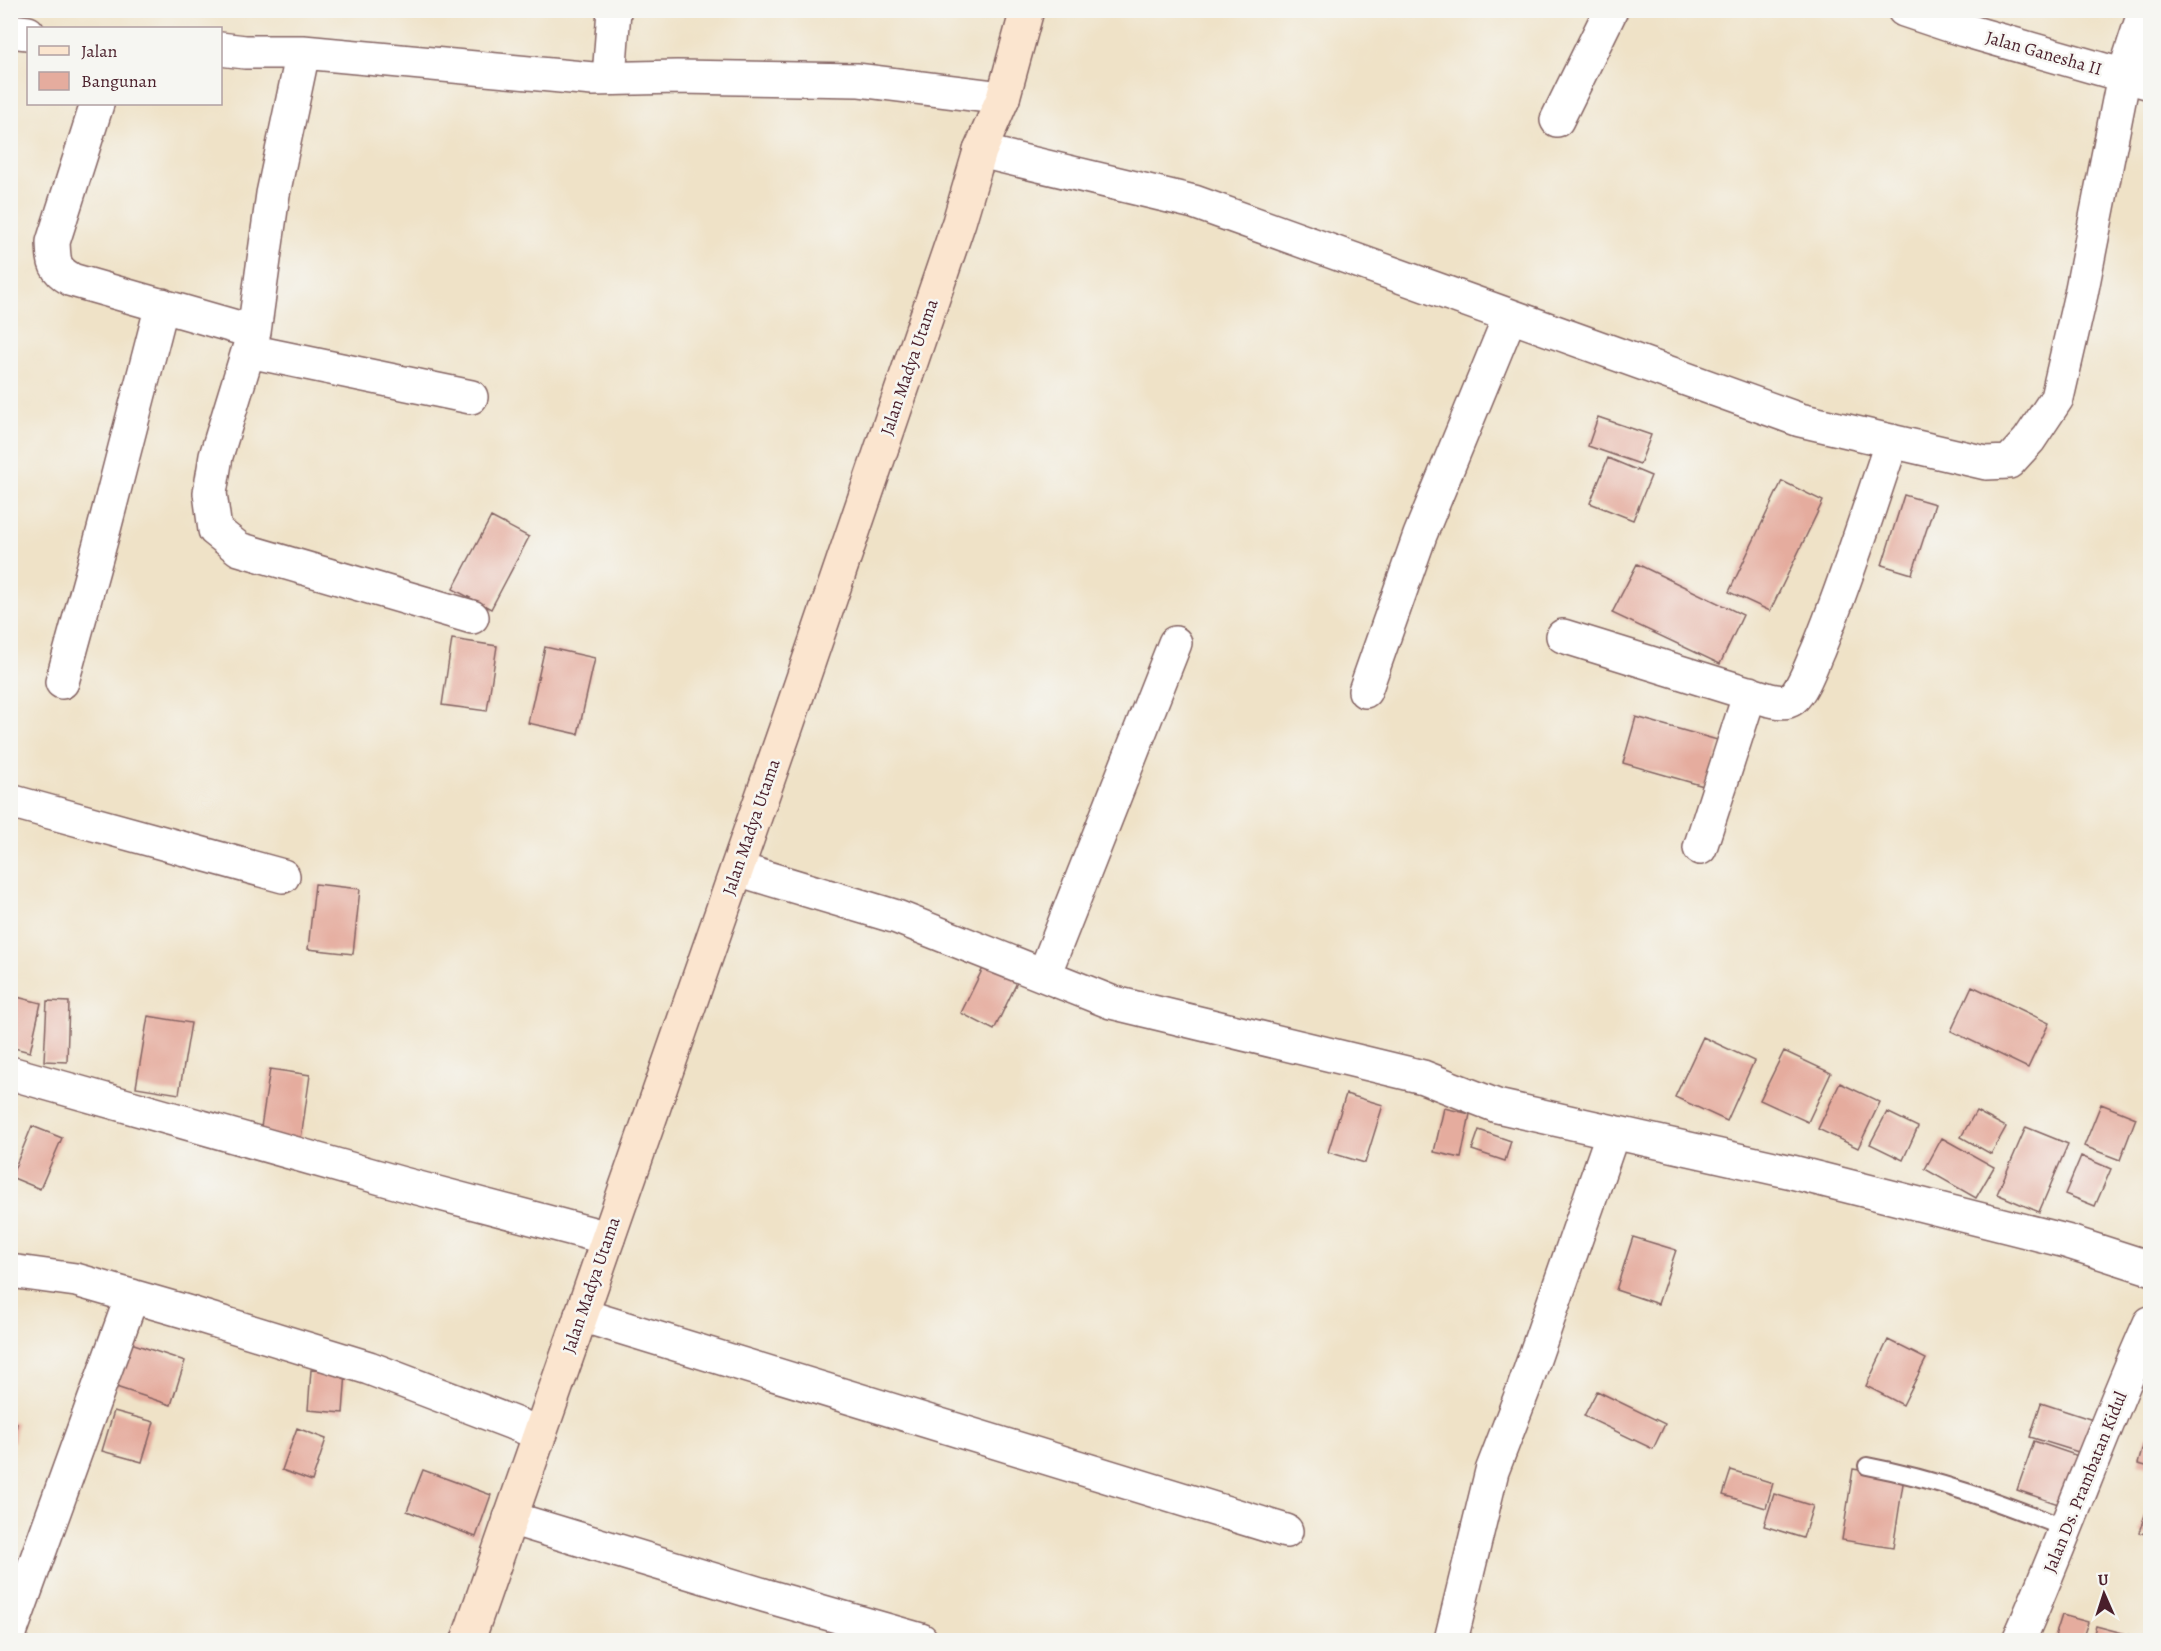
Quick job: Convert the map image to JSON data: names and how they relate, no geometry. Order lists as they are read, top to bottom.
{
  "streets": {
    "street": ["Jalan Ganesha II", "Jalan Madya Utama", "Jalan Ds. Prambatan Kidul"]
  },
  "legend": ["Jalan", "Bangunan"],
  "north": "top"
}
